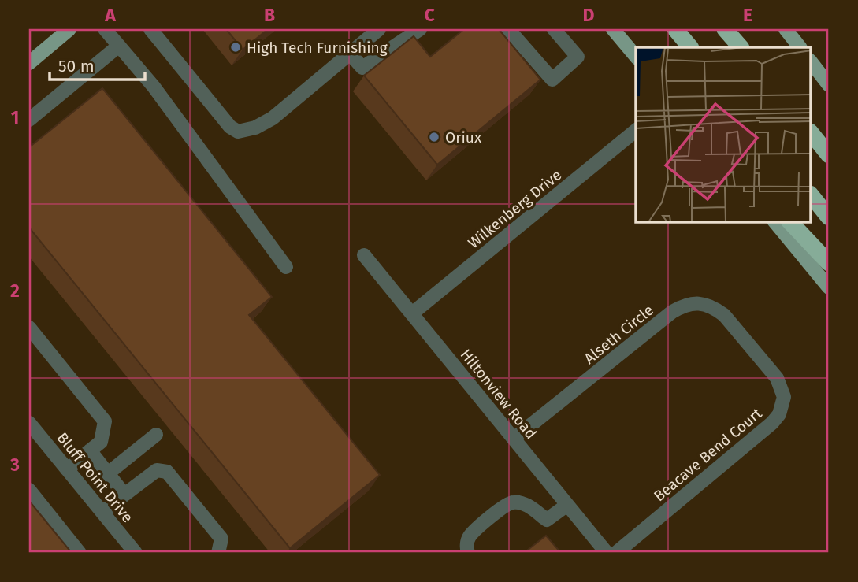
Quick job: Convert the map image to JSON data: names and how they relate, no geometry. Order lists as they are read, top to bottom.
{
  "streets": {
    "street": [
      "Wilkenberg Drive",
      "Alseth Circle",
      "Hiltonview Road",
      "Beacave Bend Court",
      "Bluff Point Drive"
    ]
  },
  "crossings": [
    ["Wilkenberg Drive", "Hiltonview Road"],
    ["Alseth Circle", "Hiltonview Road"],
    ["Alseth Circle", "Beacave Bend Court"]
  ],
  "places": ["High Tech Furnishing", "Oriux"],
  "scale_bar": "50 m",
  "grid": {
    "columns": [
      "A",
      "B",
      "C",
      "D",
      "E"
    ],
    "rows": ["1", "2", "3"]
  }
}
